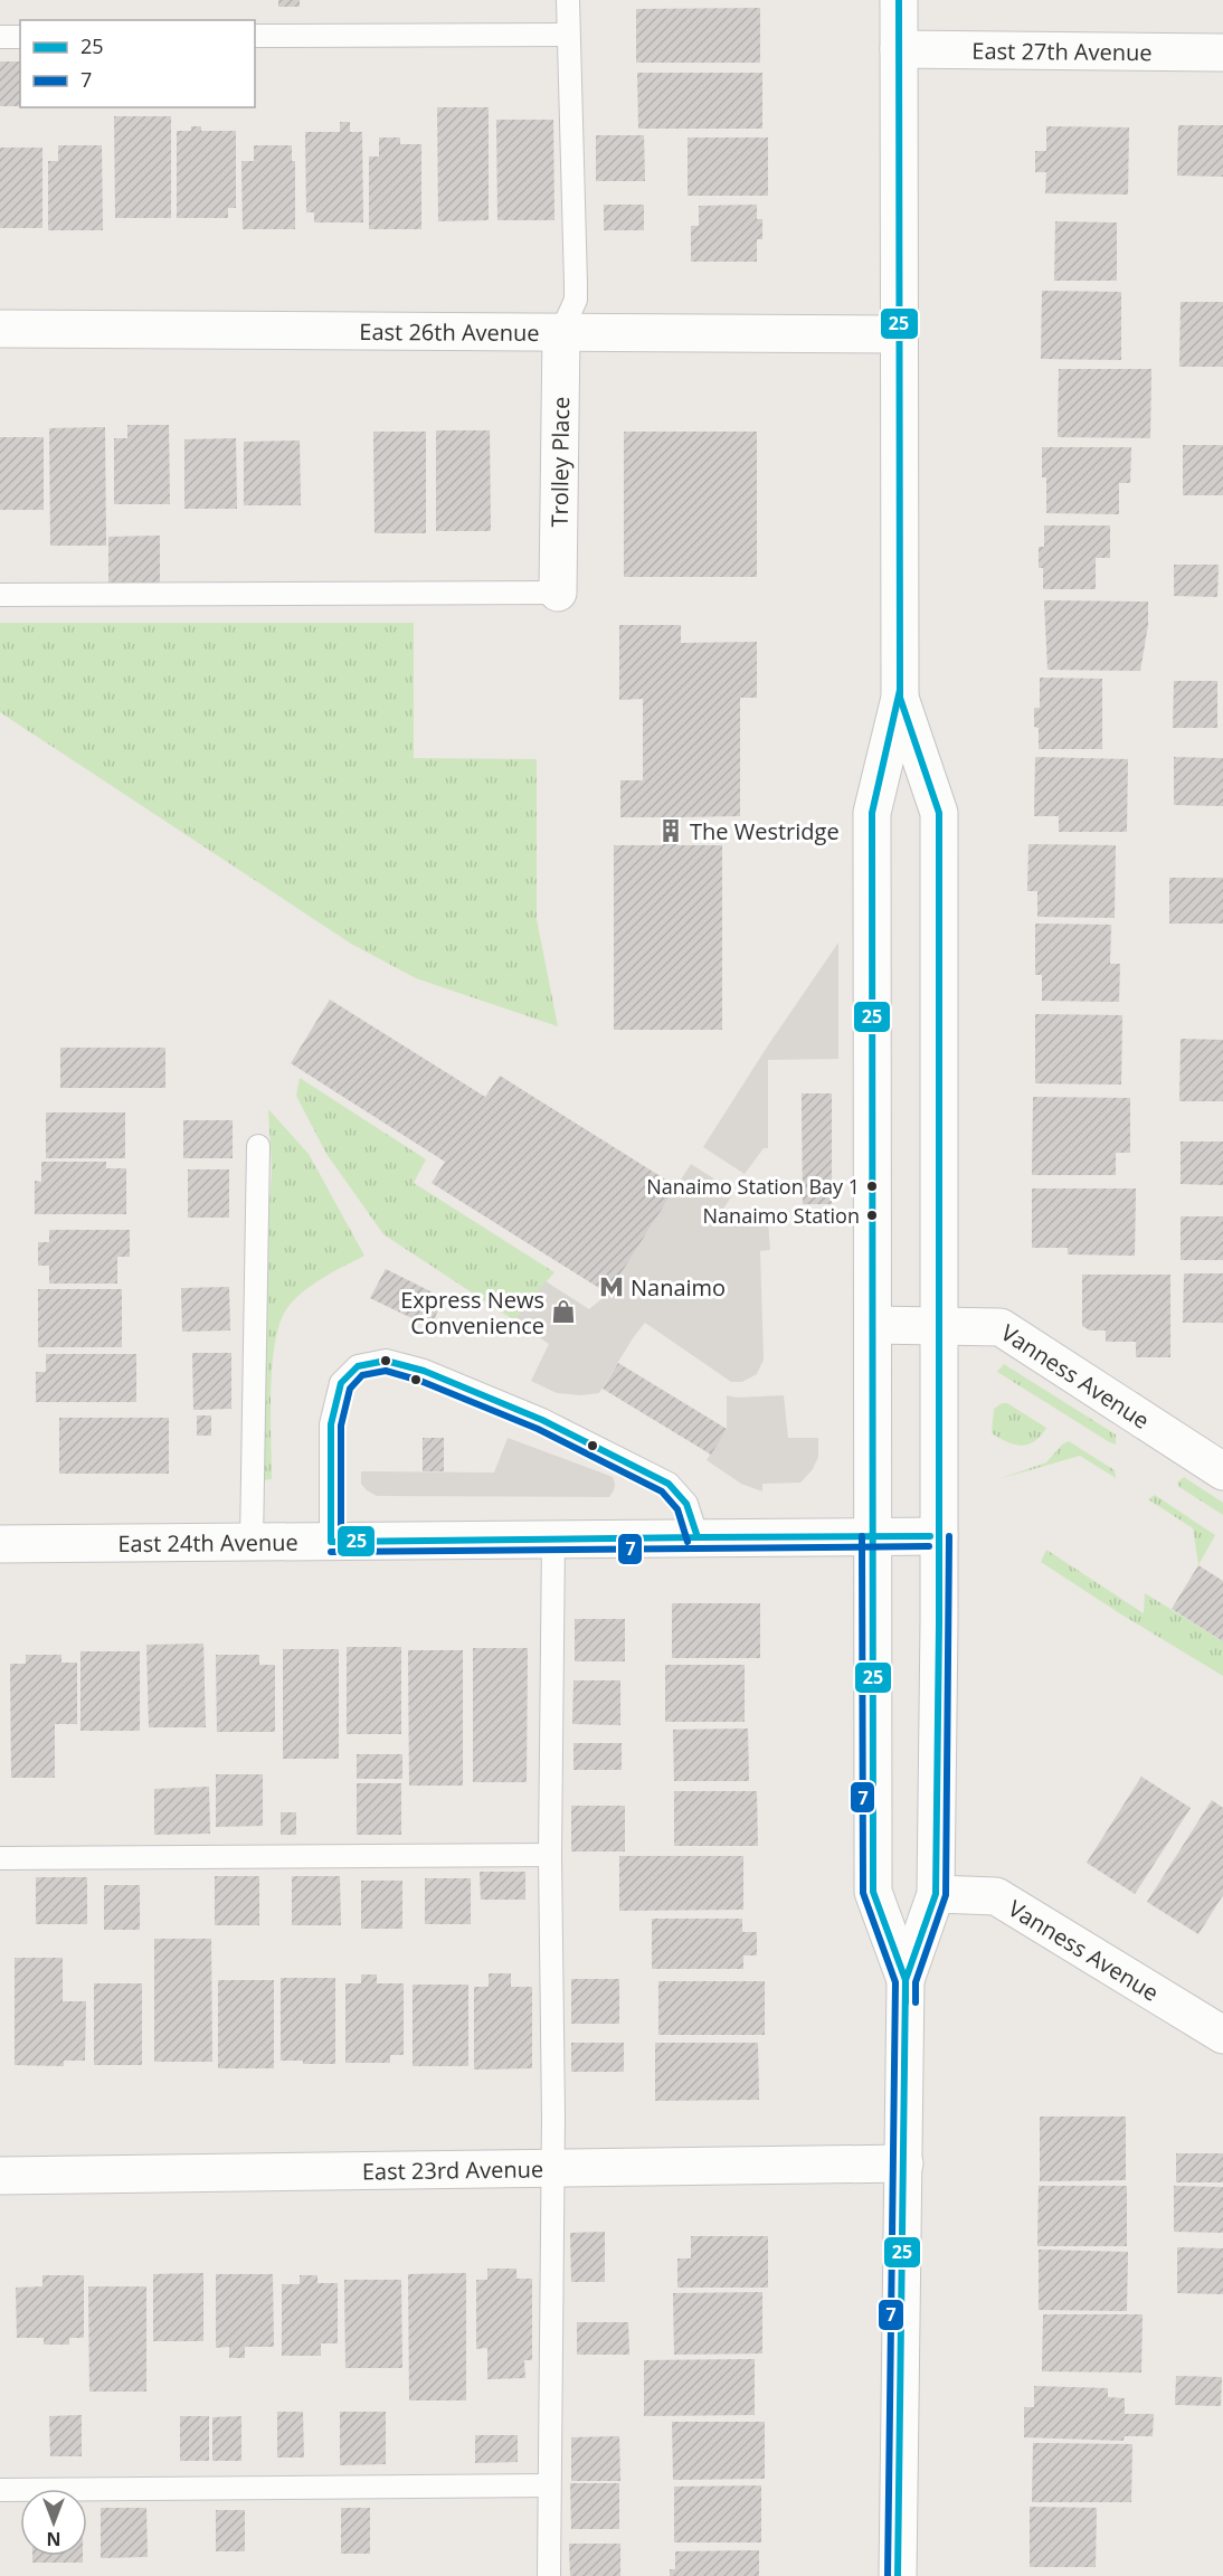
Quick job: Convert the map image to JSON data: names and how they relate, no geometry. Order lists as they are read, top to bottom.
{
  "streets": {
    "street": [
      "East 27th Avenue",
      "East 26th Avenue",
      "Trolley Place",
      "Vanness Avenue",
      "East 24th Avenue",
      "East 23rd Avenue"
    ]
  },
  "crossings": [
    ["East 26th Avenue", "Trolley Place"]
  ],
  "places": {
    "building": ["The Westridge"],
    "other": ["Nanaimo Station Bay 1", "Nanaimo Station"],
    "metro station": ["Nanaimo"],
    "shop": ["Express News Convenience"]
  },
  "lines": ["transit line 25", "transit line 7"],
  "legend": ["25", "7"],
  "north": "bottom"
}
